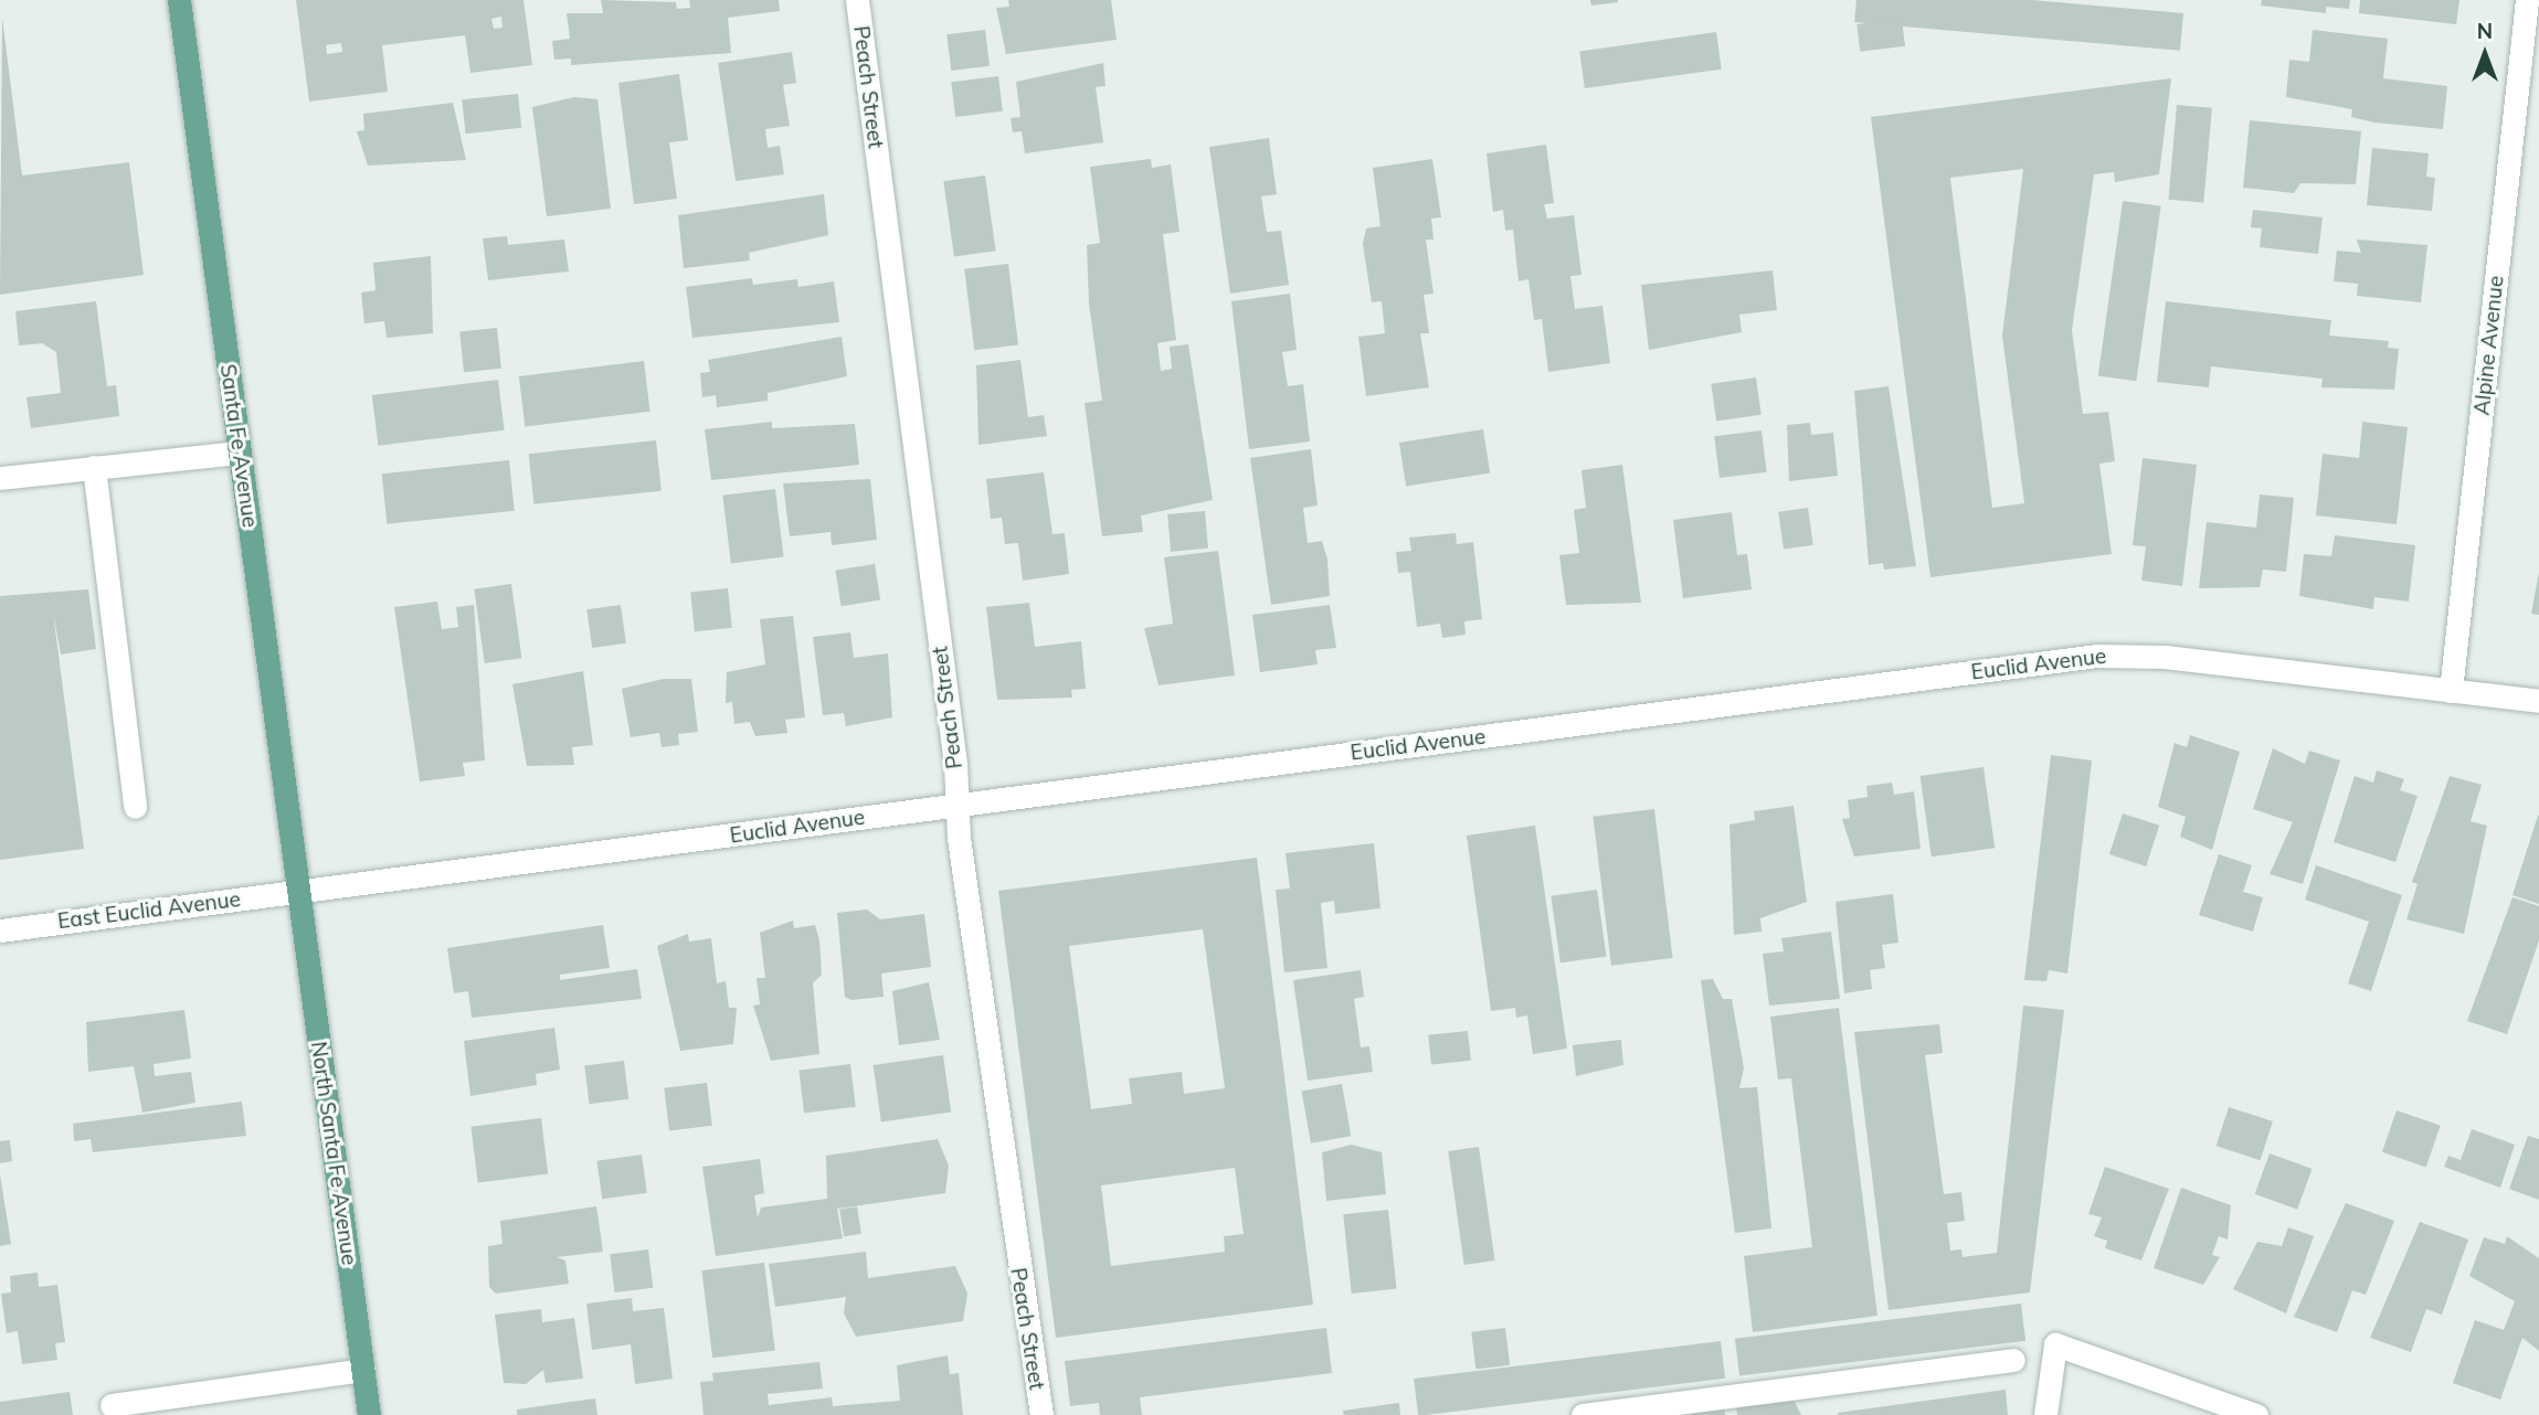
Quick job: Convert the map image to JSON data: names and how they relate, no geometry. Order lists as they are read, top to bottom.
{
  "streets": {
    "main road": ["Santa Fe Avenue", "North Santa Fe Avenue"],
    "street": [
      "Peach Street",
      "Alpine Avenue",
      "Euclid Avenue",
      "East Euclid Avenue"
    ]
  },
  "crossings": [
    ["Peach Street", "Euclid Avenue"],
    ["Alpine Avenue", "Euclid Avenue"],
    ["Santa Fe Avenue", "Euclid Avenue"],
    ["Santa Fe Avenue", "East Euclid Avenue"],
    ["Santa Fe Avenue", "North Santa Fe Avenue"],
    ["Euclid Avenue", "East Euclid Avenue"],
    ["Euclid Avenue", "North Santa Fe Avenue"],
    ["East Euclid Avenue", "North Santa Fe Avenue"]
  ],
  "north": "top"
}
